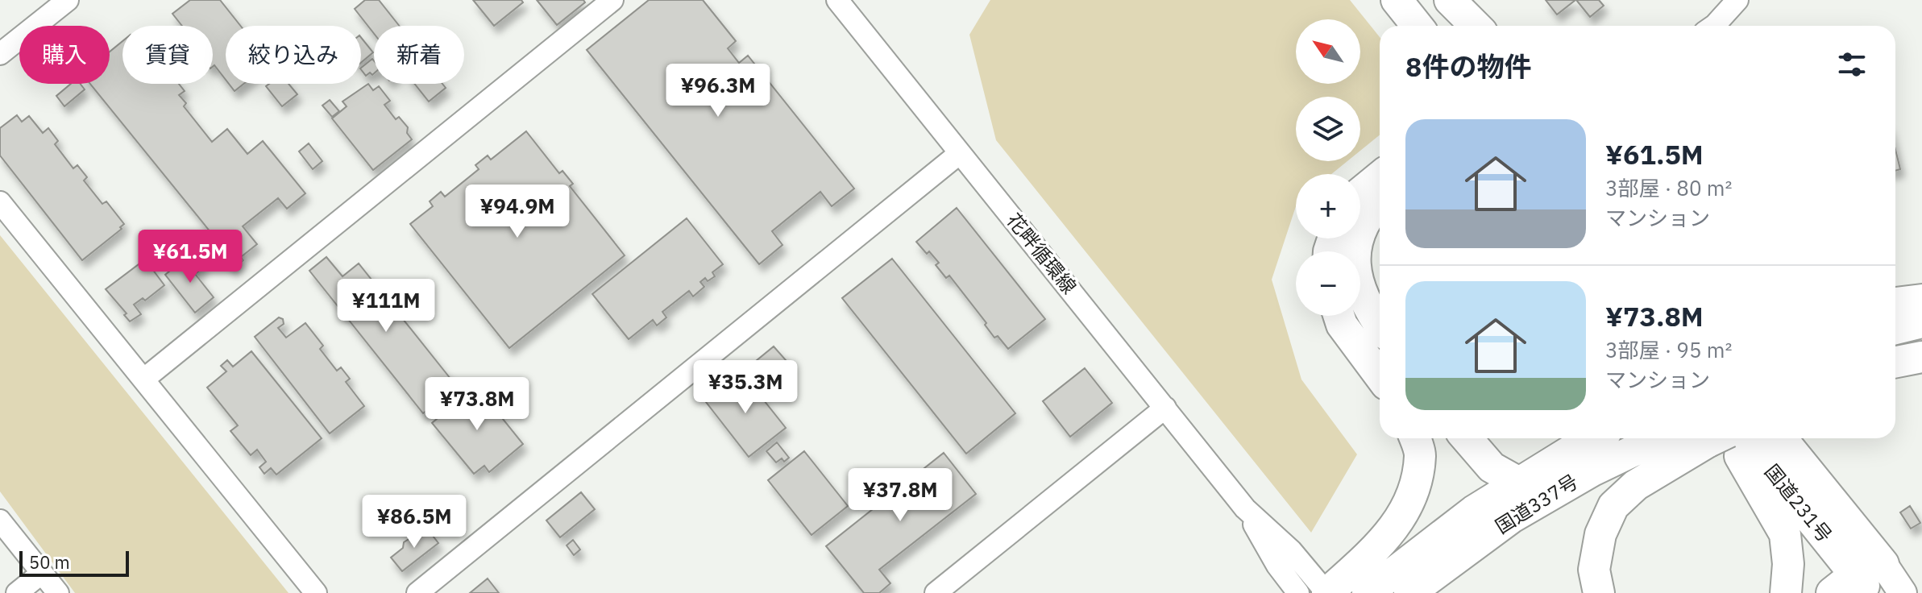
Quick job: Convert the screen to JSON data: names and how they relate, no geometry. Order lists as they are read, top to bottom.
{
  "streets": {
    "highway": ["国道231号", "国道337号"],
    "street": ["花畔循環線"]
  },
  "scale_bar": "50 m",
  "north": "top left",
  "page": {
    "map_buttons": ["+", "−"],
    "chip": [
      "購入",
      "賃貸",
      "絞り込み",
      "新着"
    ],
    "heading": "8件の物件",
    "price": [
      "¥96.3M",
      "¥94.9M",
      "¥61.5M",
      "¥111M",
      "¥35.3M",
      "¥73.8M",
      "¥37.8M",
      "¥86.5M"
    ],
    "list": [
      {
        "name": "¥61.5M",
        "note": "3部屋 · 80 m² · マンション"
      },
      {
        "name": "¥73.8M",
        "note": "3部屋 · 95 m² · マンション"
      }
    ],
    "scale": "50 m"
  }
}
